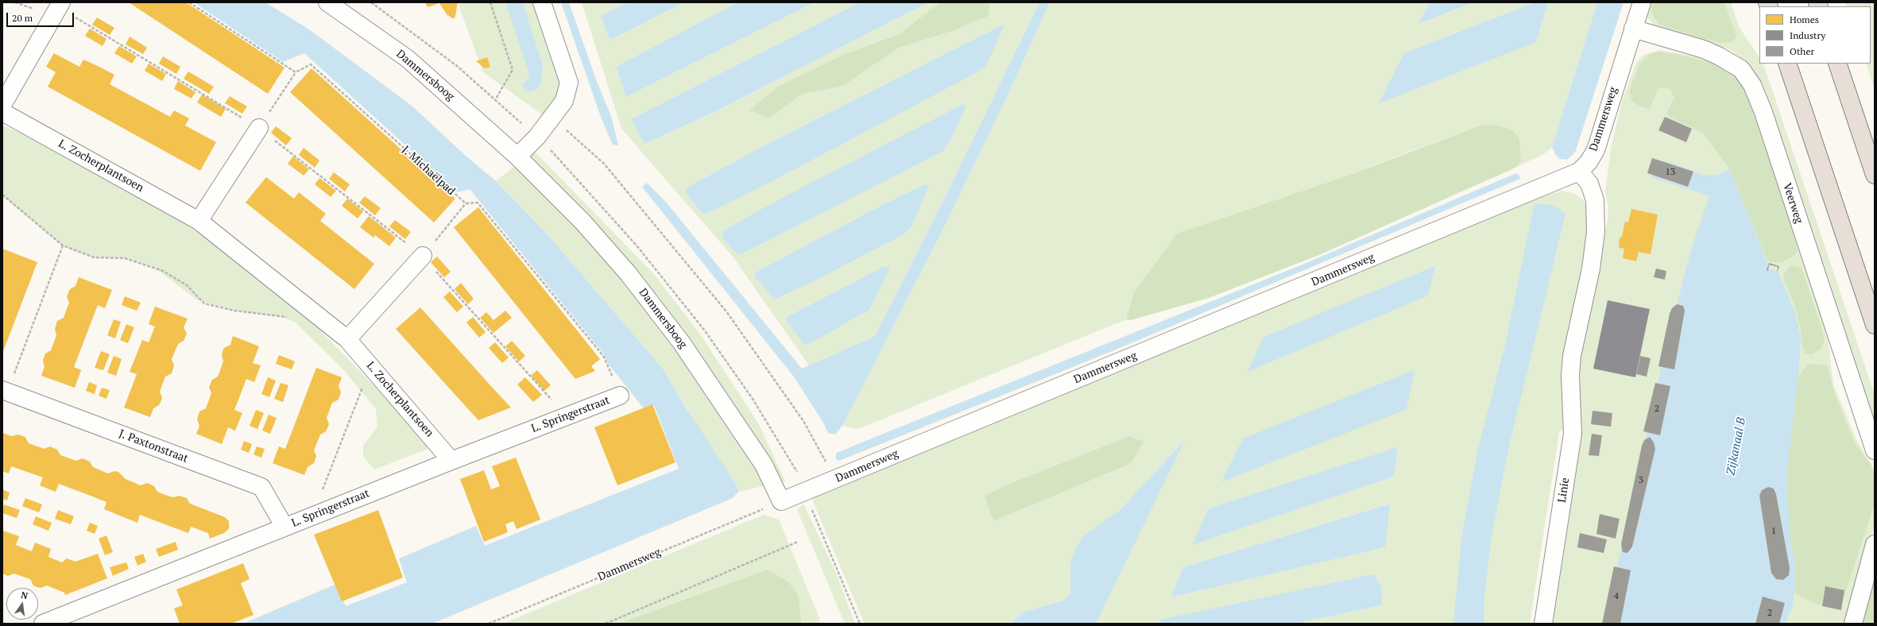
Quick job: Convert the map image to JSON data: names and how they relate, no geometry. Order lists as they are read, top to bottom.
{
  "streets": {
    "street": [
      "Dammersboog",
      "Dammersweg",
      "L. Zocherplantsoen",
      "Veerweg",
      "L. Springerstraat",
      "J. Paxtonstraat",
      "Linie"
    ],
    "path": ["J. Michaëlpad"]
  },
  "crossings": [
    ["Dammersboog", "Dammersweg"],
    ["Dammersweg", "Veerweg"],
    ["Dammersweg", "Linie"],
    ["L. Zocherplantsoen", "L. Springerstraat"],
    ["J. Michaëlpad", "L. Springerstraat"],
    ["L. Springerstraat", "J. Paxtonstraat"]
  ],
  "water": ["Zijkanaal B"],
  "house_numbers": [
    "13",
    "2",
    "3",
    "1",
    "4",
    "2"
  ],
  "legend": ["Homes", "Industry", "Other"],
  "scale_bar": "20 m",
  "north": "top"
}
